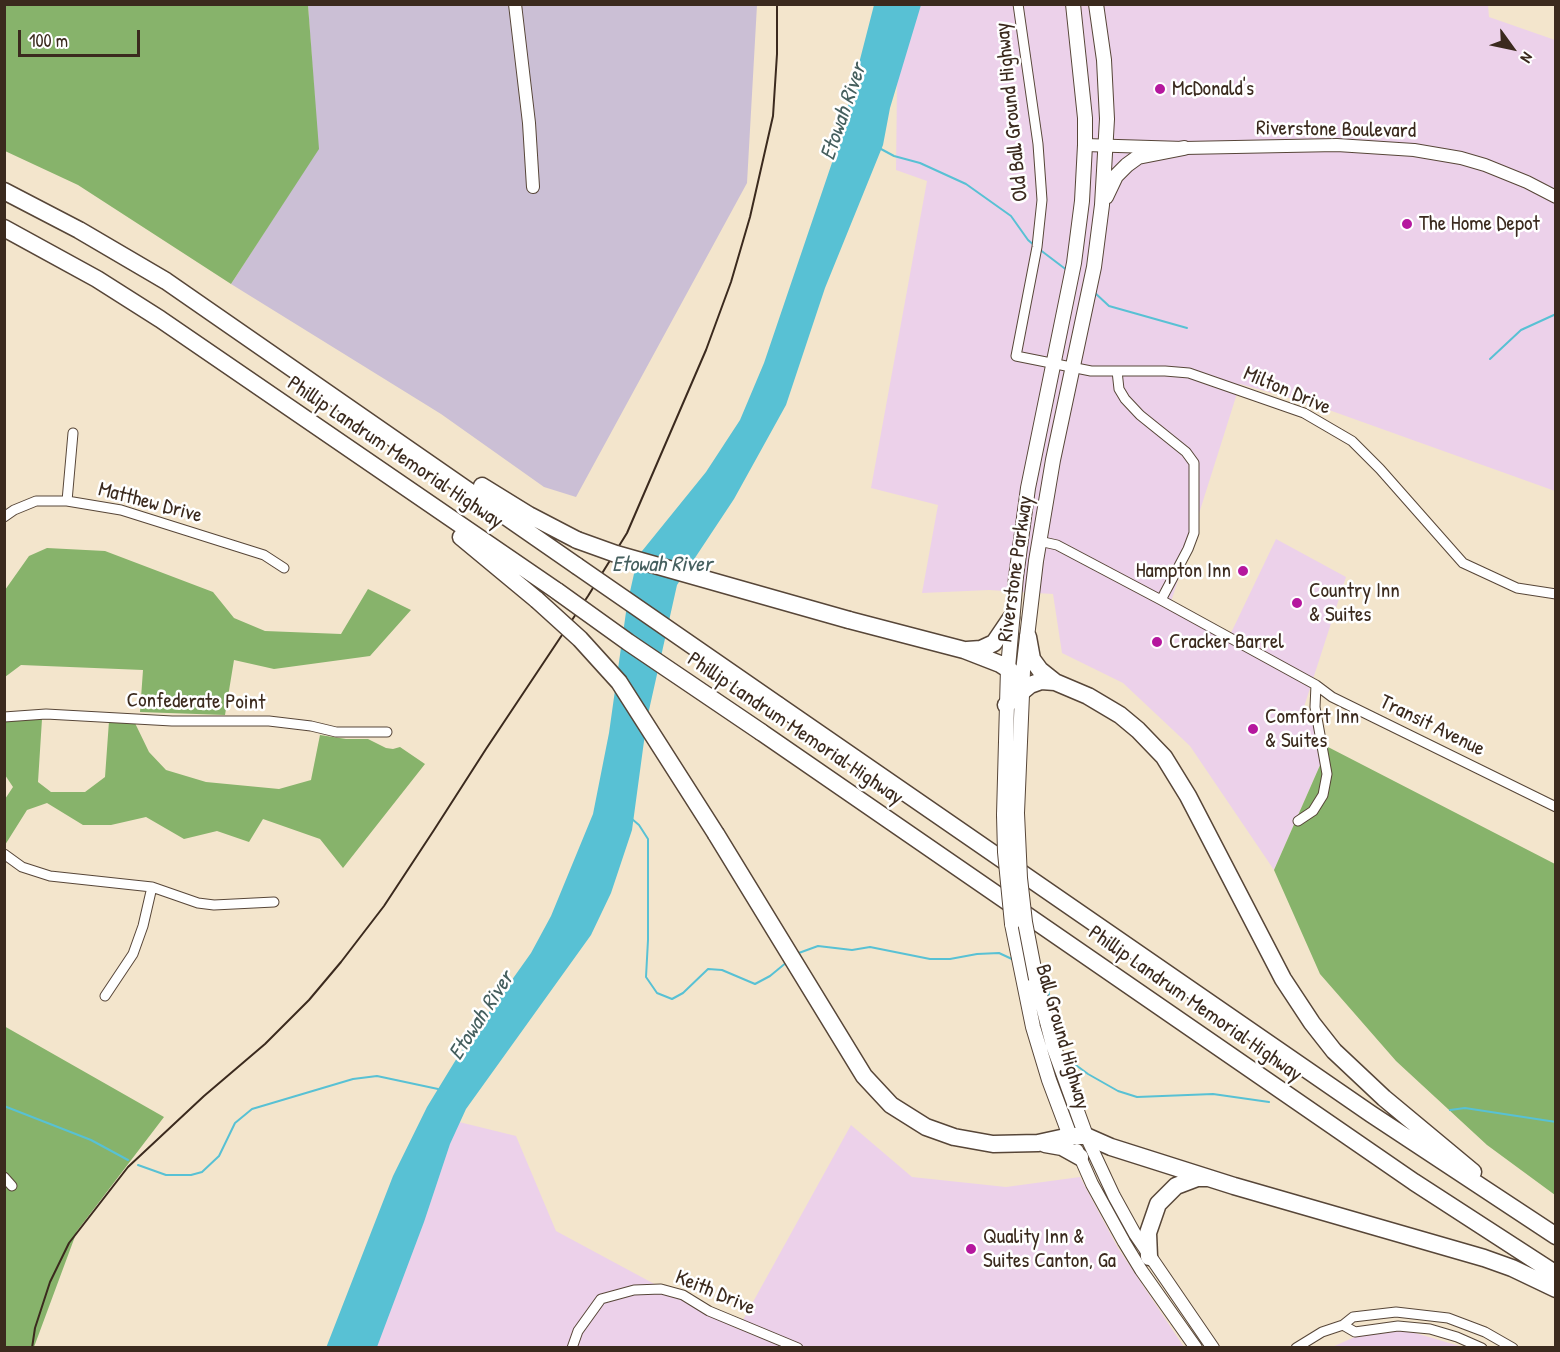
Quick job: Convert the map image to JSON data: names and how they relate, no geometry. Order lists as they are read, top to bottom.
{
  "streets": {
    "highway": ["Phillip Landrum Memorial Highway"],
    "main road": ["Riverstone Boulevard", "Riverstone Parkway", "Ball Ground Highway"],
    "street": [
      "Old Ball Ground Highway",
      "Milton Drive",
      "Matthew Drive",
      "Confederate Point",
      "Transit Avenue",
      "Keith Drive"
    ]
  },
  "crossings": [
    ["Old Ball Ground Highway", "Milton Drive"],
    ["Old Ball Ground Highway", "Riverstone Parkway"],
    ["Riverstone Boulevard", "Riverstone Parkway"],
    ["Milton Drive", "Riverstone Parkway"],
    ["Riverstone Parkway", "Transit Avenue"],
    ["Riverstone Parkway", "Ball Ground Highway"]
  ],
  "water": ["Etowah River"],
  "places": [
    "McDonald's",
    "The Home Depot",
    "Hampton Inn",
    "Country Inn & Suites",
    "Cracker Barrel",
    "Comfort Inn & Suites",
    "Quality Inn & Suites Canton, Ga"
  ],
  "scale_bar": "100 m",
  "north": "bottom right"
}
